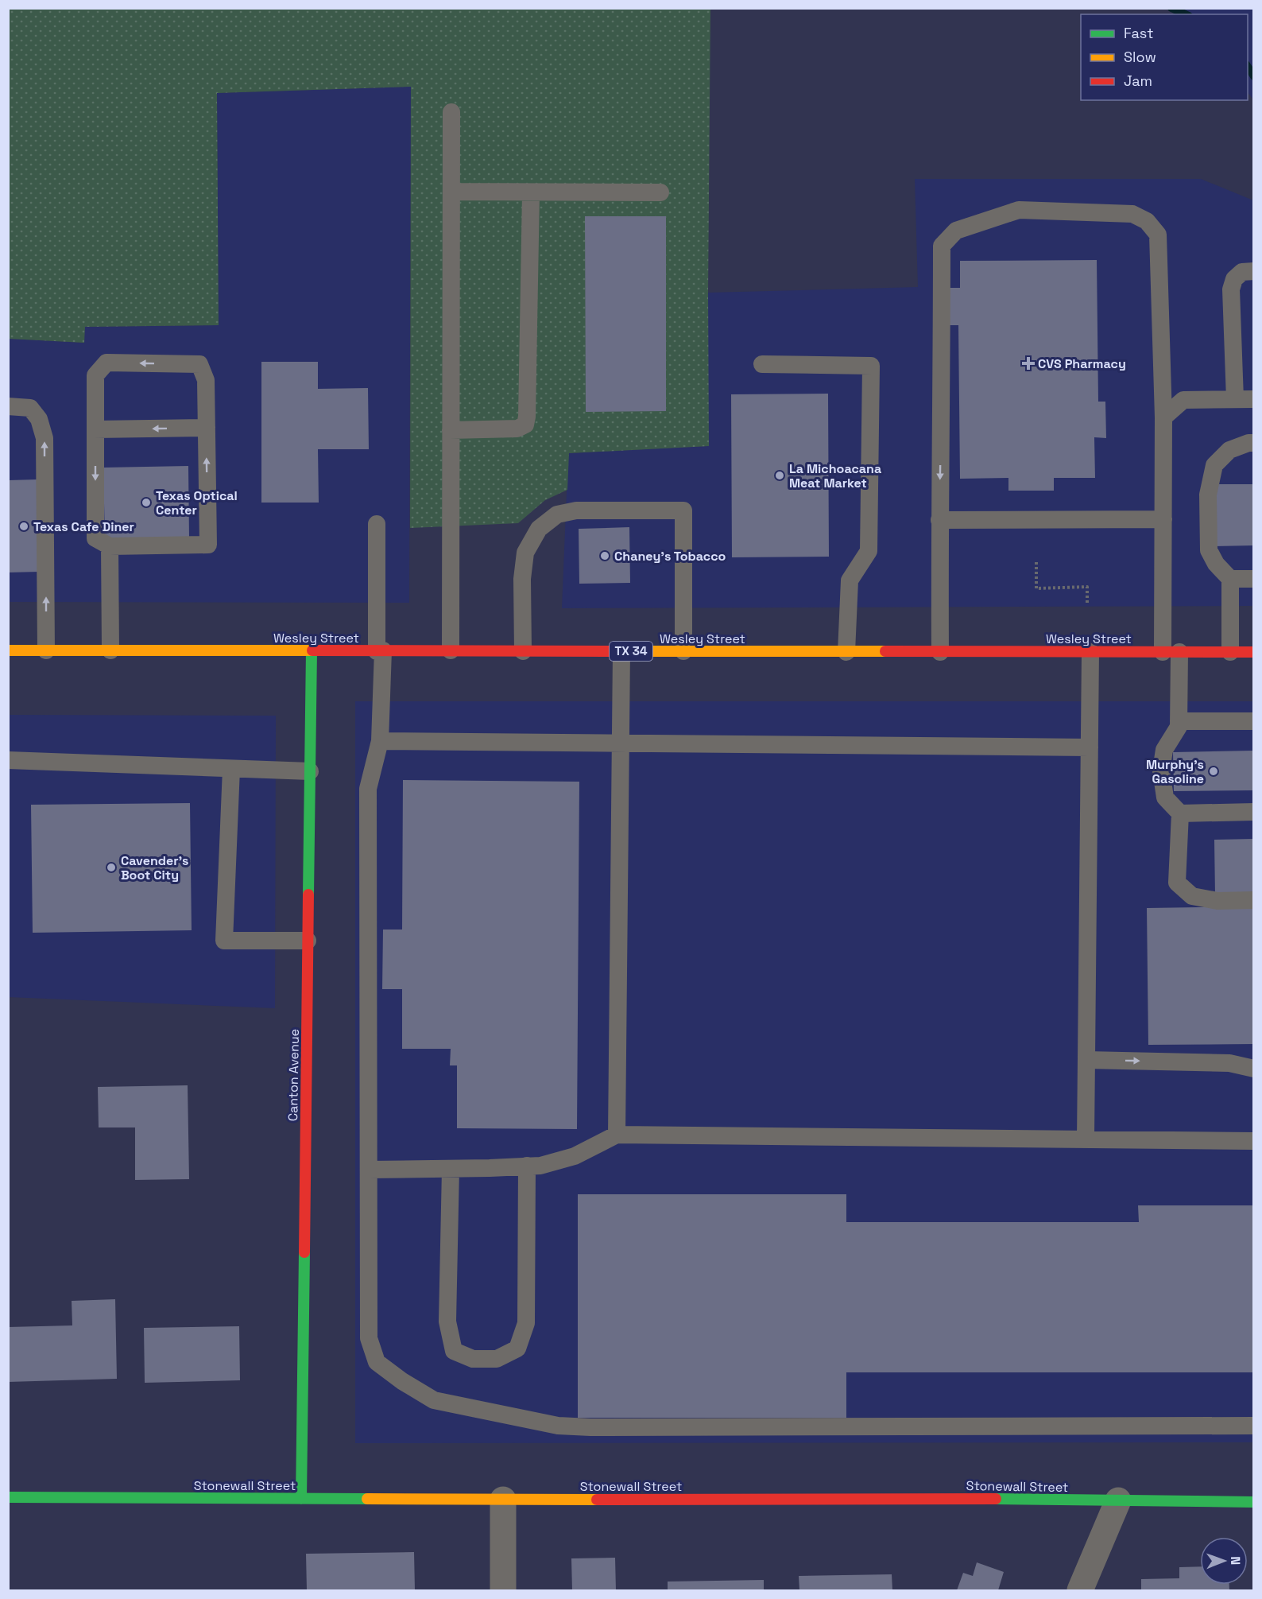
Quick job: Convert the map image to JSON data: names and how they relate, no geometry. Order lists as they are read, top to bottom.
{
  "streets": {
    "street": [
      "Wesley Street",
      "TX 34",
      "Canton Avenue",
      "Stonewall Street"
    ]
  },
  "crossings": [
    ["Wesley Street", "Canton Avenue"],
    ["Canton Avenue", "Stonewall Street"]
  ],
  "places": {
    "health": ["CVS Pharmacy"],
    "other": [
      "La Michoacana Meat Market",
      "Texas Optical Center",
      "Texas Cafe Diner",
      "Chaney's Tobacco",
      "Murphy's Gasoline",
      "Cavender's Boot City"
    ]
  },
  "legend": ["Fast", "Slow", "Jam"],
  "north": "right"
}
